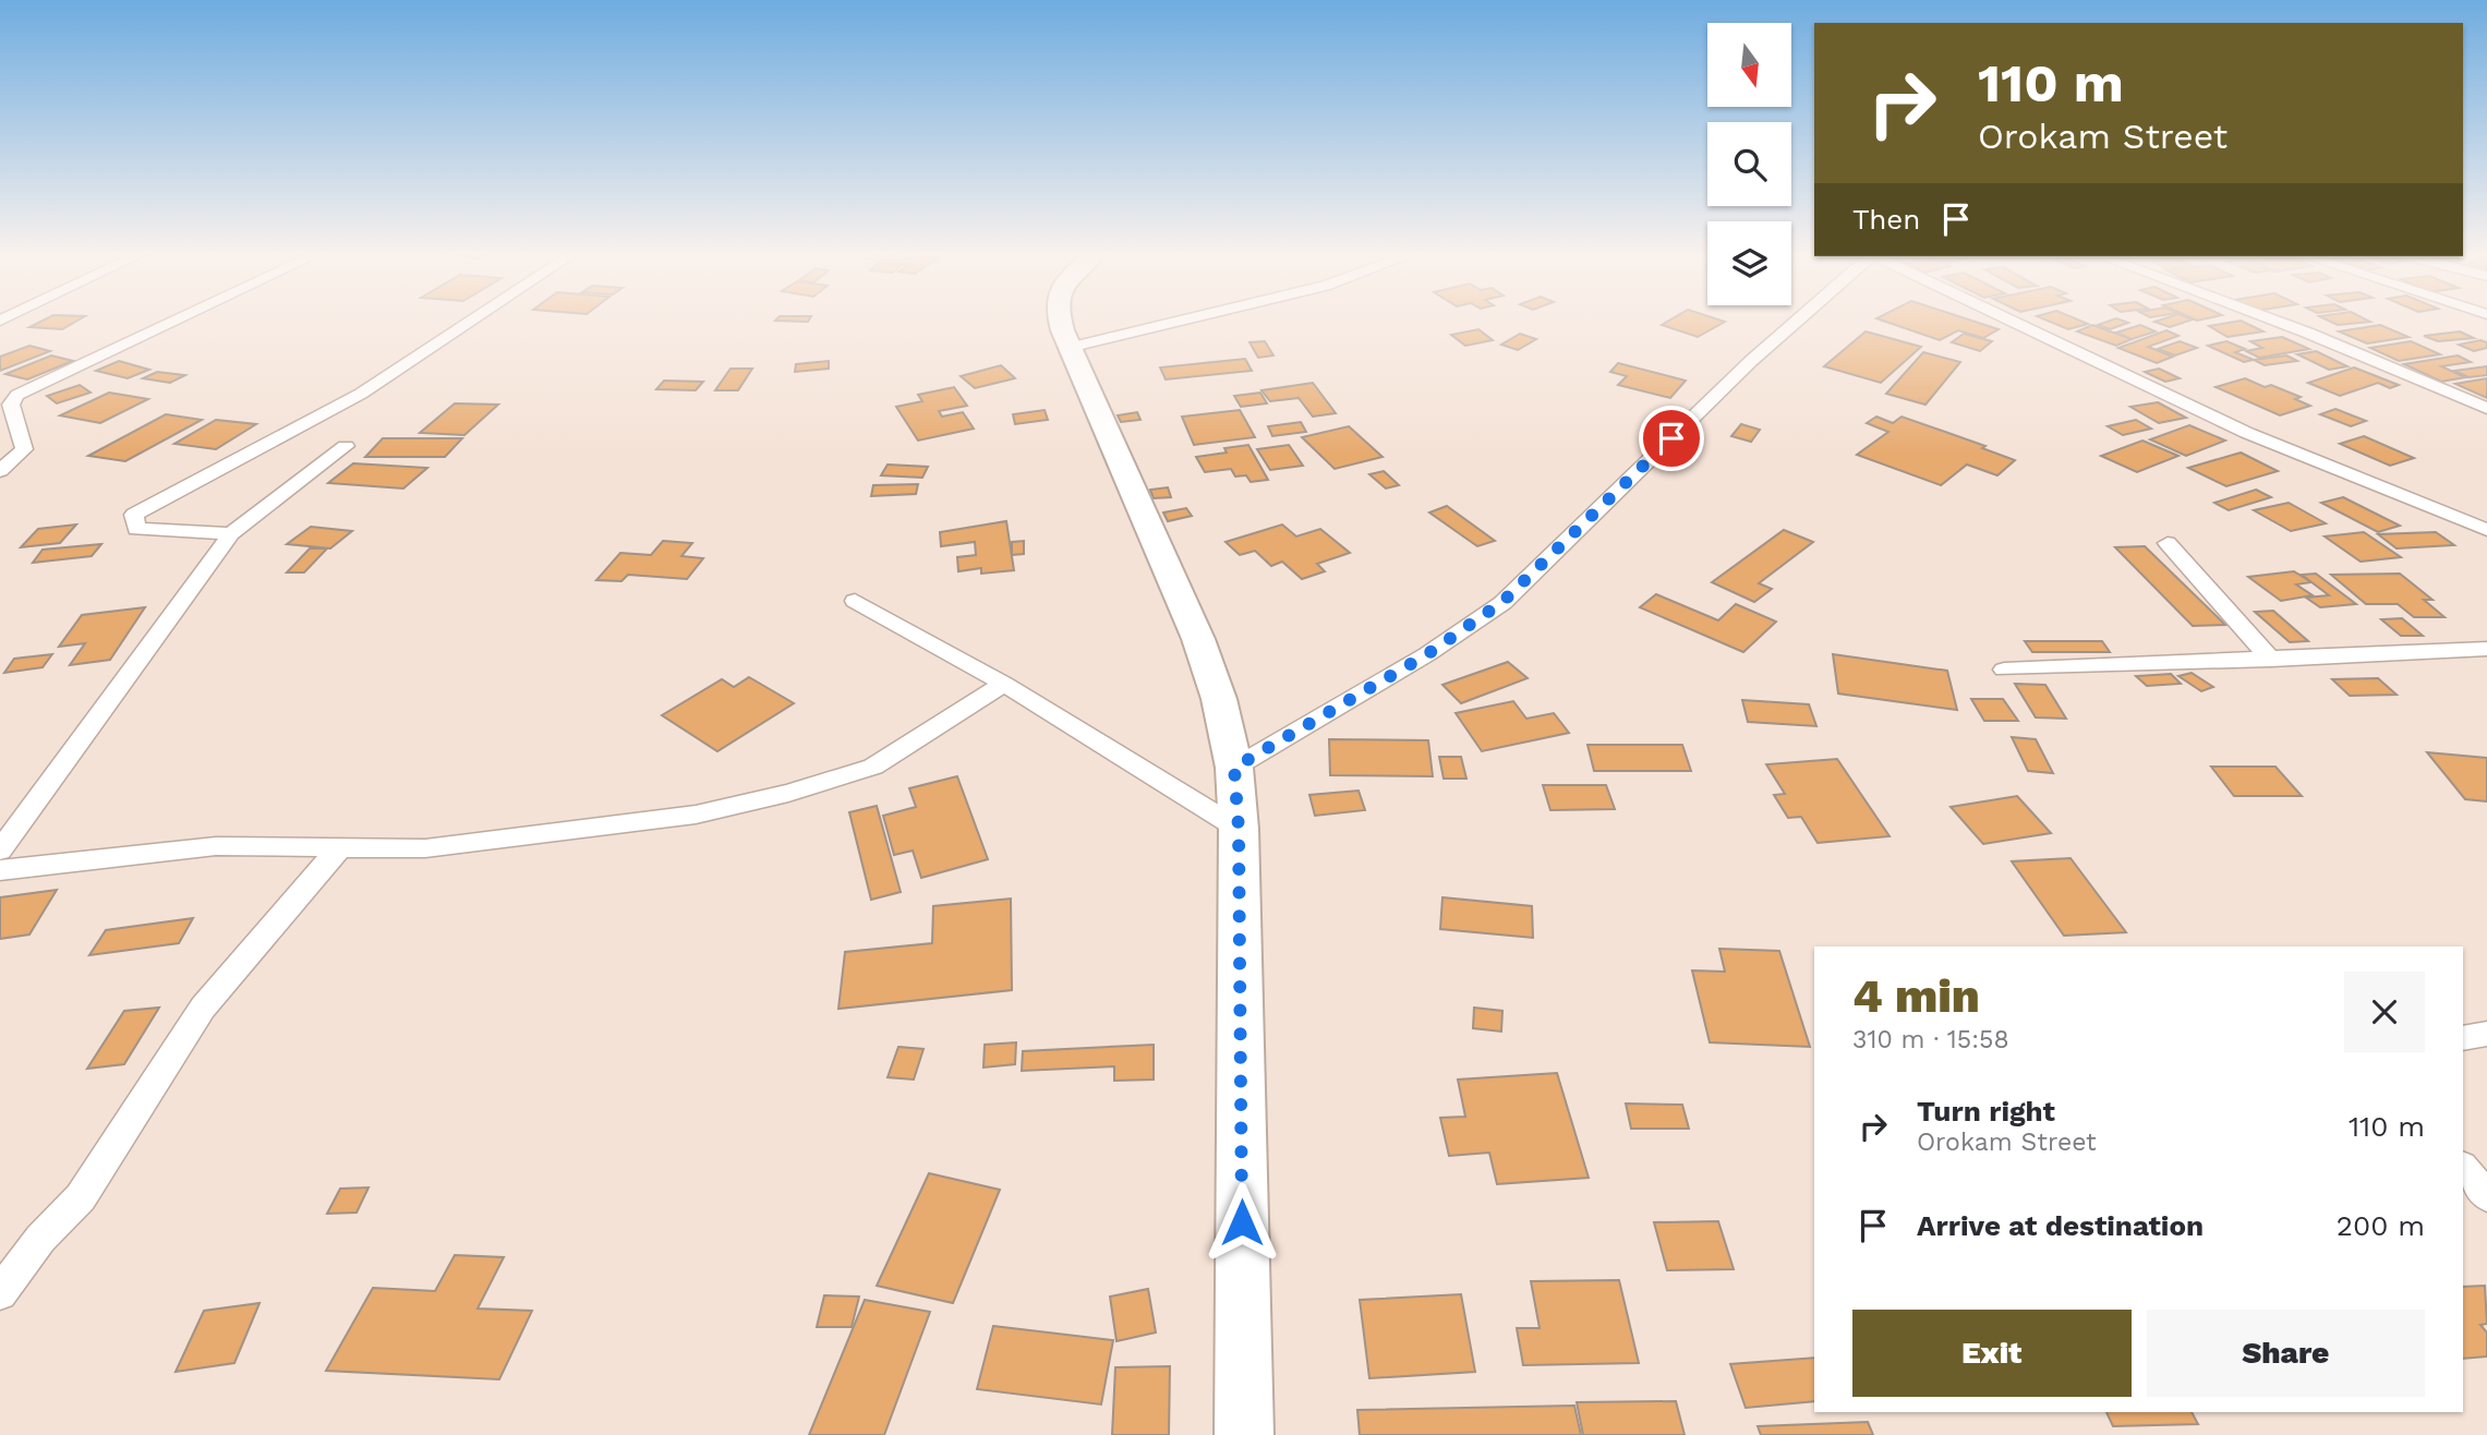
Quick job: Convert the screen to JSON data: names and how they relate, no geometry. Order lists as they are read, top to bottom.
{
  "north": "bottom",
  "page": {
    "turn": ["110 m", "Orokam Street"],
    "then": "Then",
    "heading": ["4 min", "310 m · 15:58"],
    "list": [
      {
        "name": "Turn right",
        "note": "Orokam Street",
        "value": "110 m"
      },
      {
        "name": "Arrive at destination",
        "value": "200 m"
      }
    ],
    "buttons": ["Exit", "Share"]
  }
}
